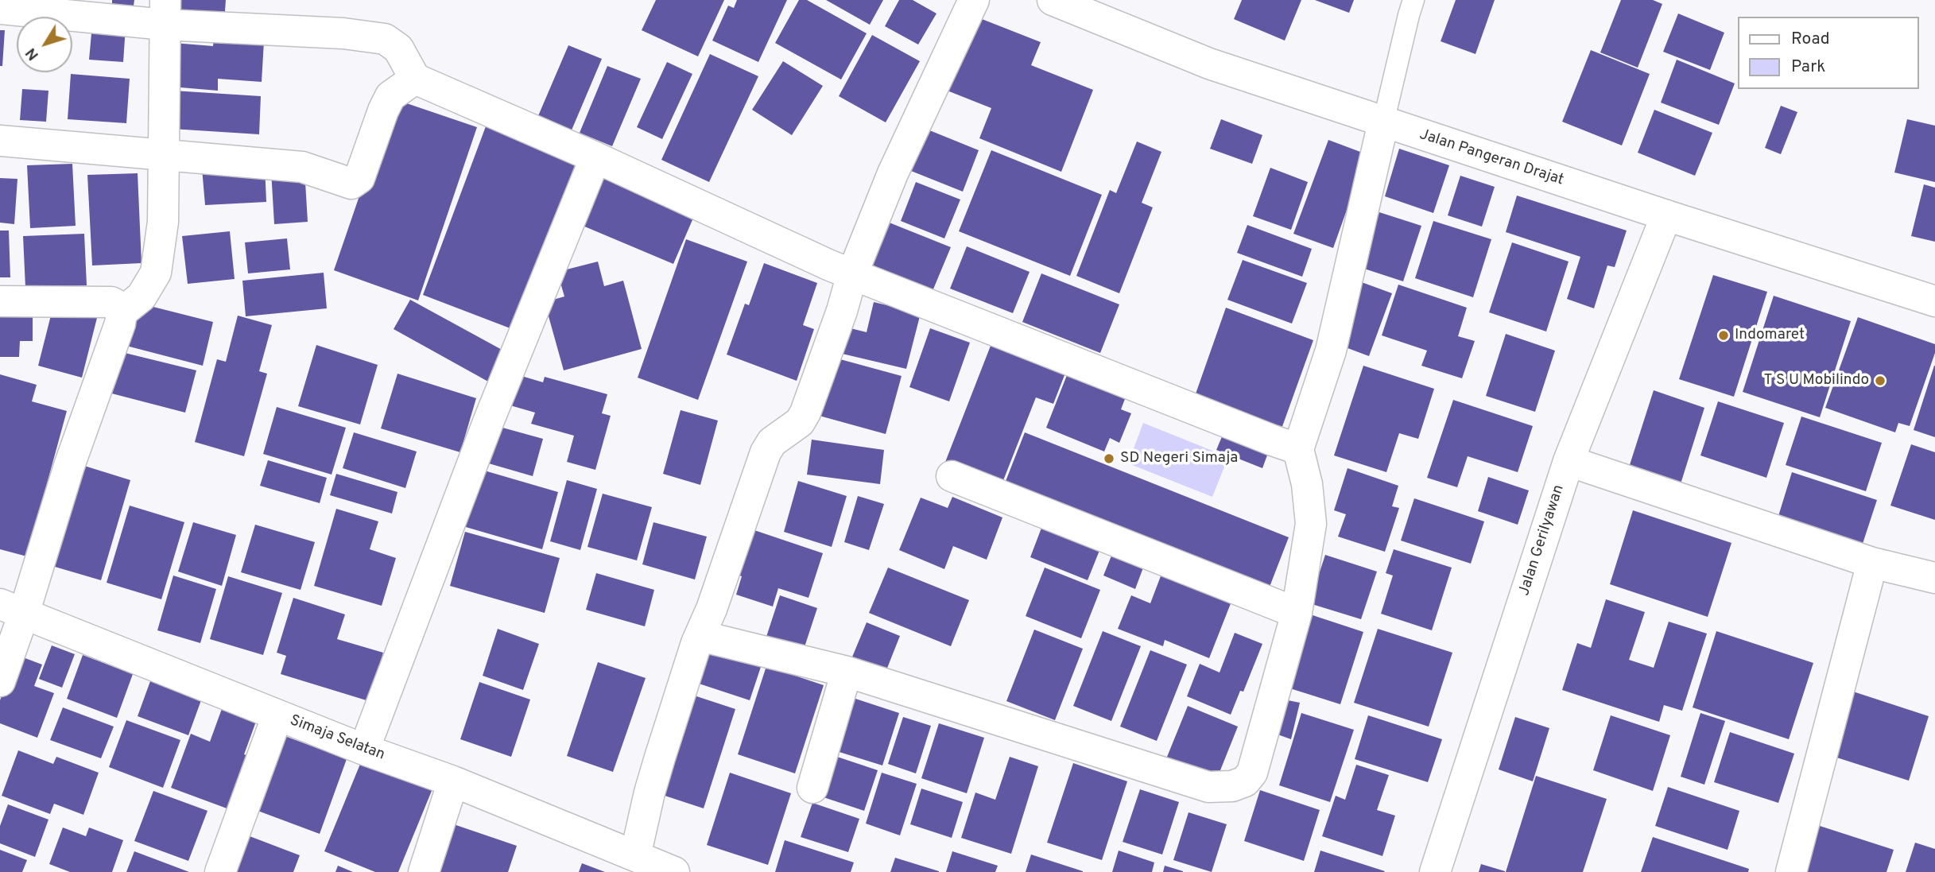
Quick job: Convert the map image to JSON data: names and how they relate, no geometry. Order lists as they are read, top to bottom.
{
  "streets": {
    "street": ["Jalan Pangeran Drajat", "Jalan Gerilyawan", "Simaja Selatan"]
  },
  "crossings": [
    ["Jalan Pangeran Drajat", "Jalan Gerilyawan"]
  ],
  "places": ["Indomaret", "T S U Mobilindo", "SD Negeri Simaja"],
  "legend": ["Road", "Park"],
  "north": "bottom left"
}
